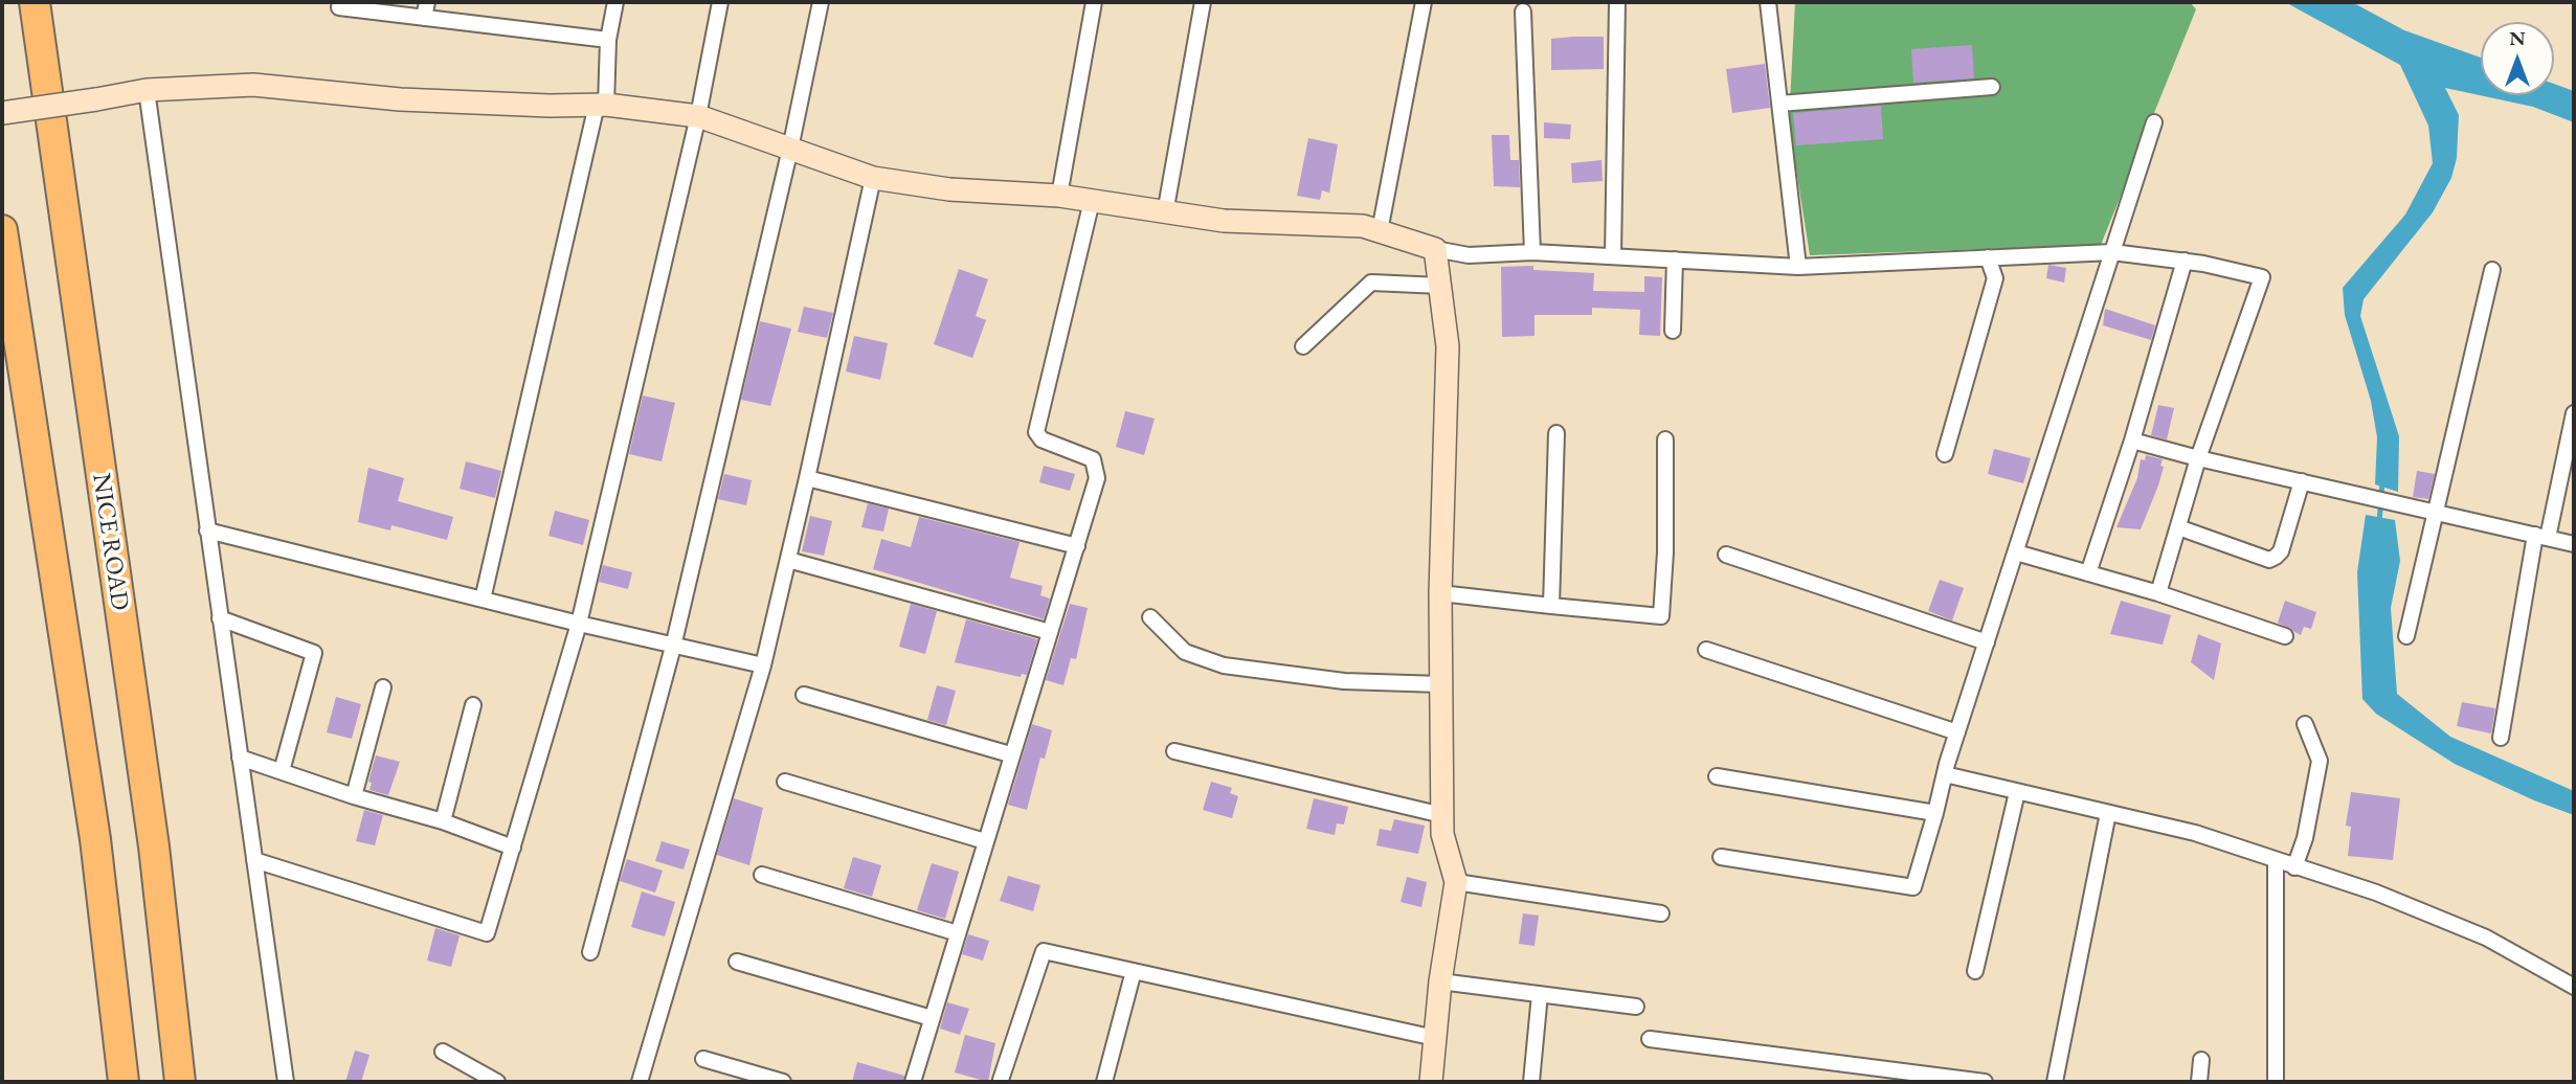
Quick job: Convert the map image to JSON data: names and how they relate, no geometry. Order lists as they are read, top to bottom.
{
  "streets": {
    "highway": ["NICE ROAD"]
  },
  "north": "top"
}
